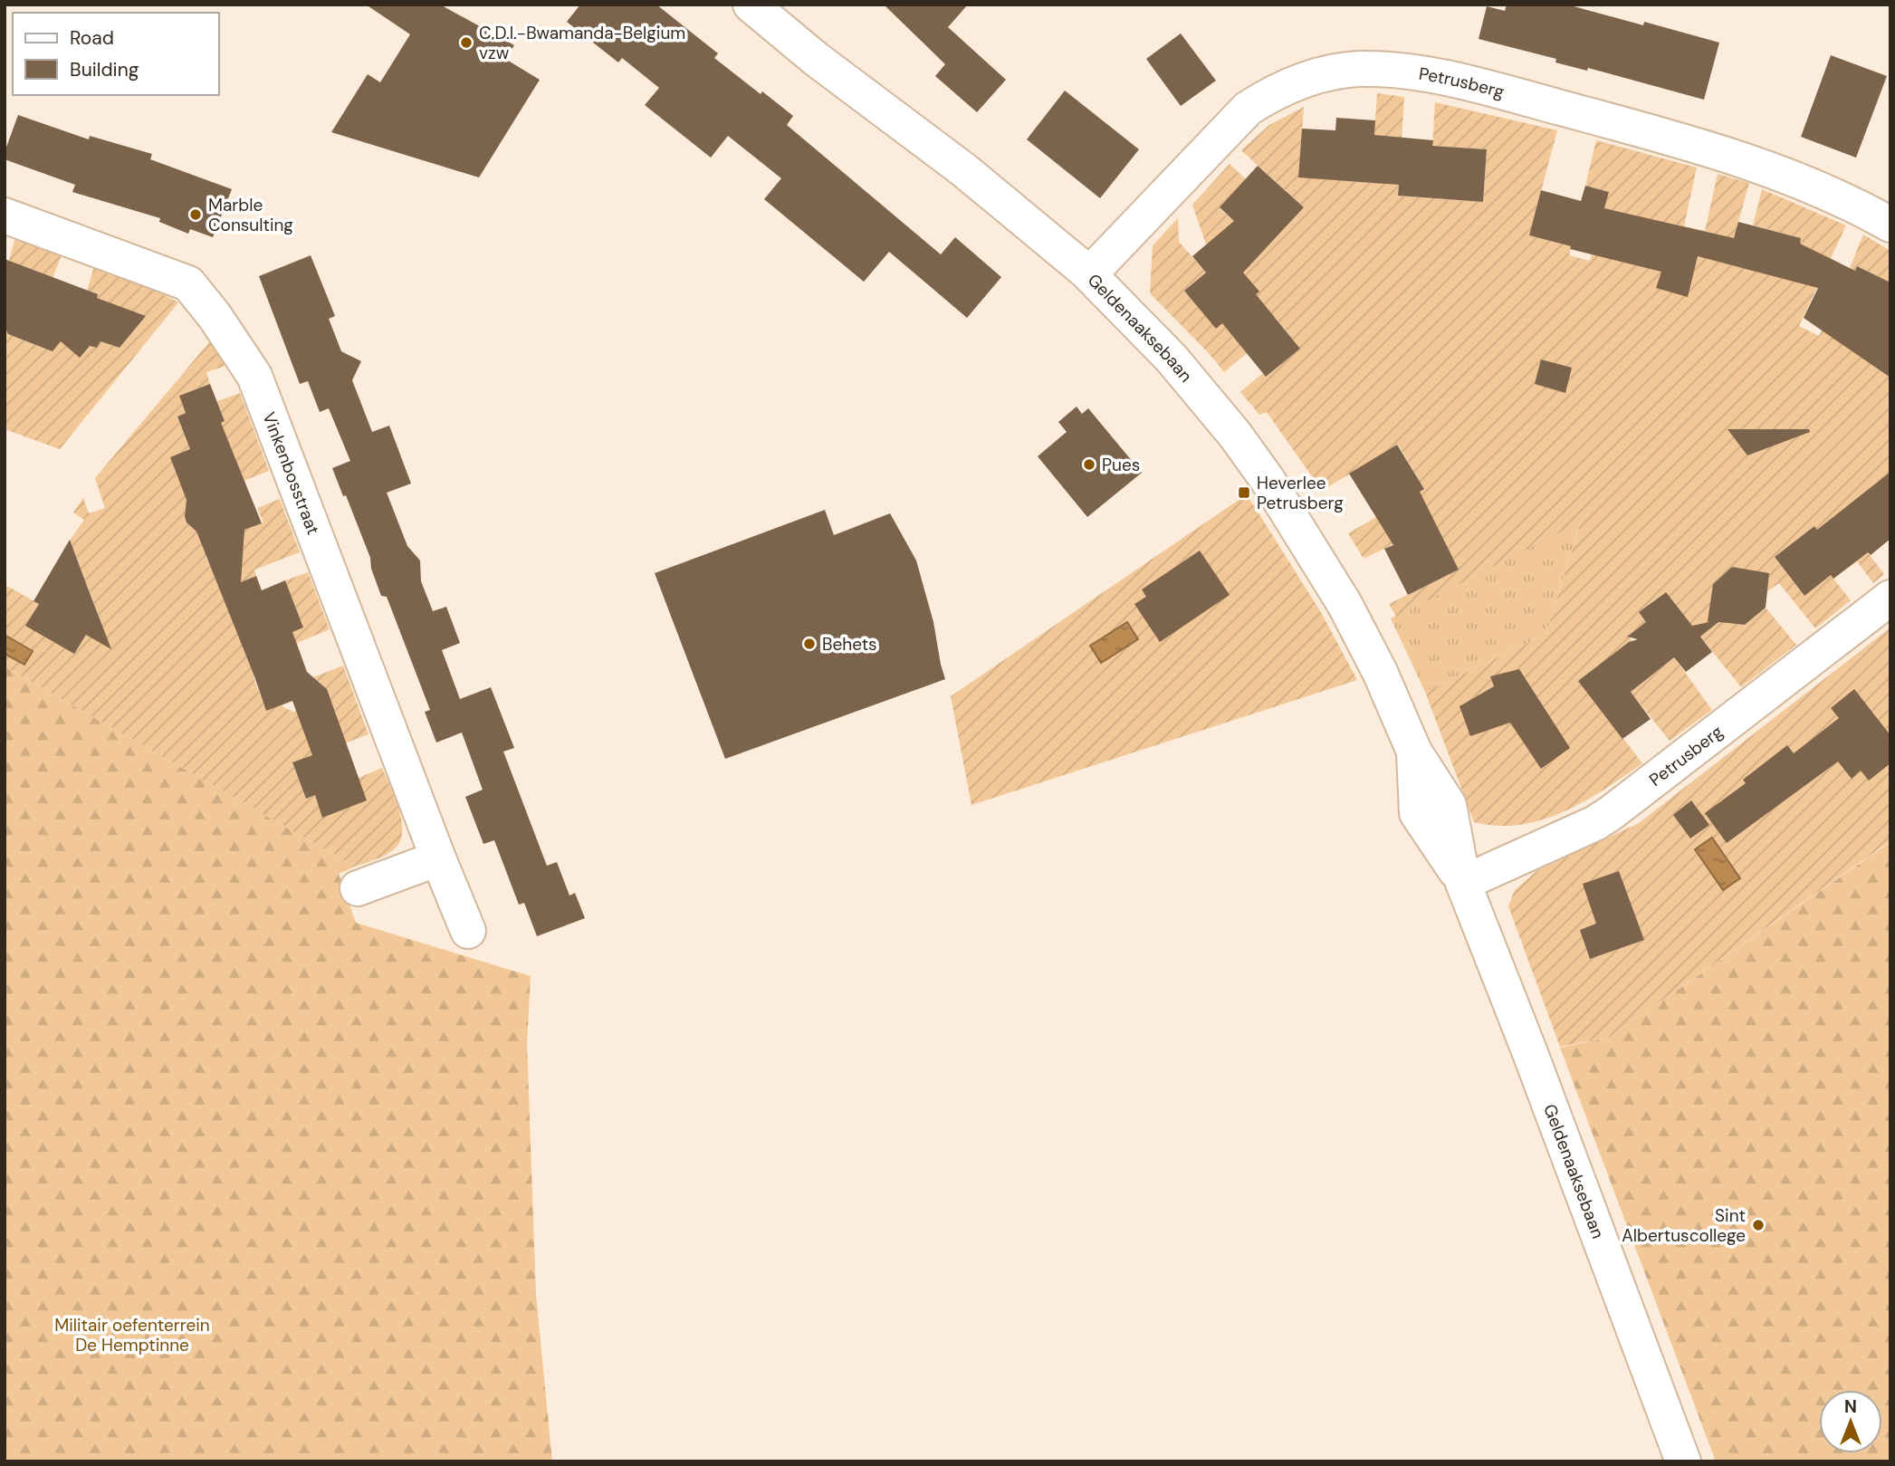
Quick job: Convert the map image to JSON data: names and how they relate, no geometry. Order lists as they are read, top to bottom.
{
  "streets": {
    "street": ["Petrusberg", "Geldenaaksebaan", "Vinkenbosstraat"]
  },
  "crossings": [
    ["Petrusberg", "Geldenaaksebaan"]
  ],
  "parks": ["Militair oefenterrein De Hemptinne"],
  "places": {
    "other": [
      "C.D.I.-Bwamanda-Belgium vzw",
      "Marble Consulting",
      "Pues",
      "Behets",
      "Sint Albertuscollege"
    ],
    "transit": ["Heverlee Petrusberg"]
  },
  "legend": ["Road", "Building"],
  "north": "top"
}
